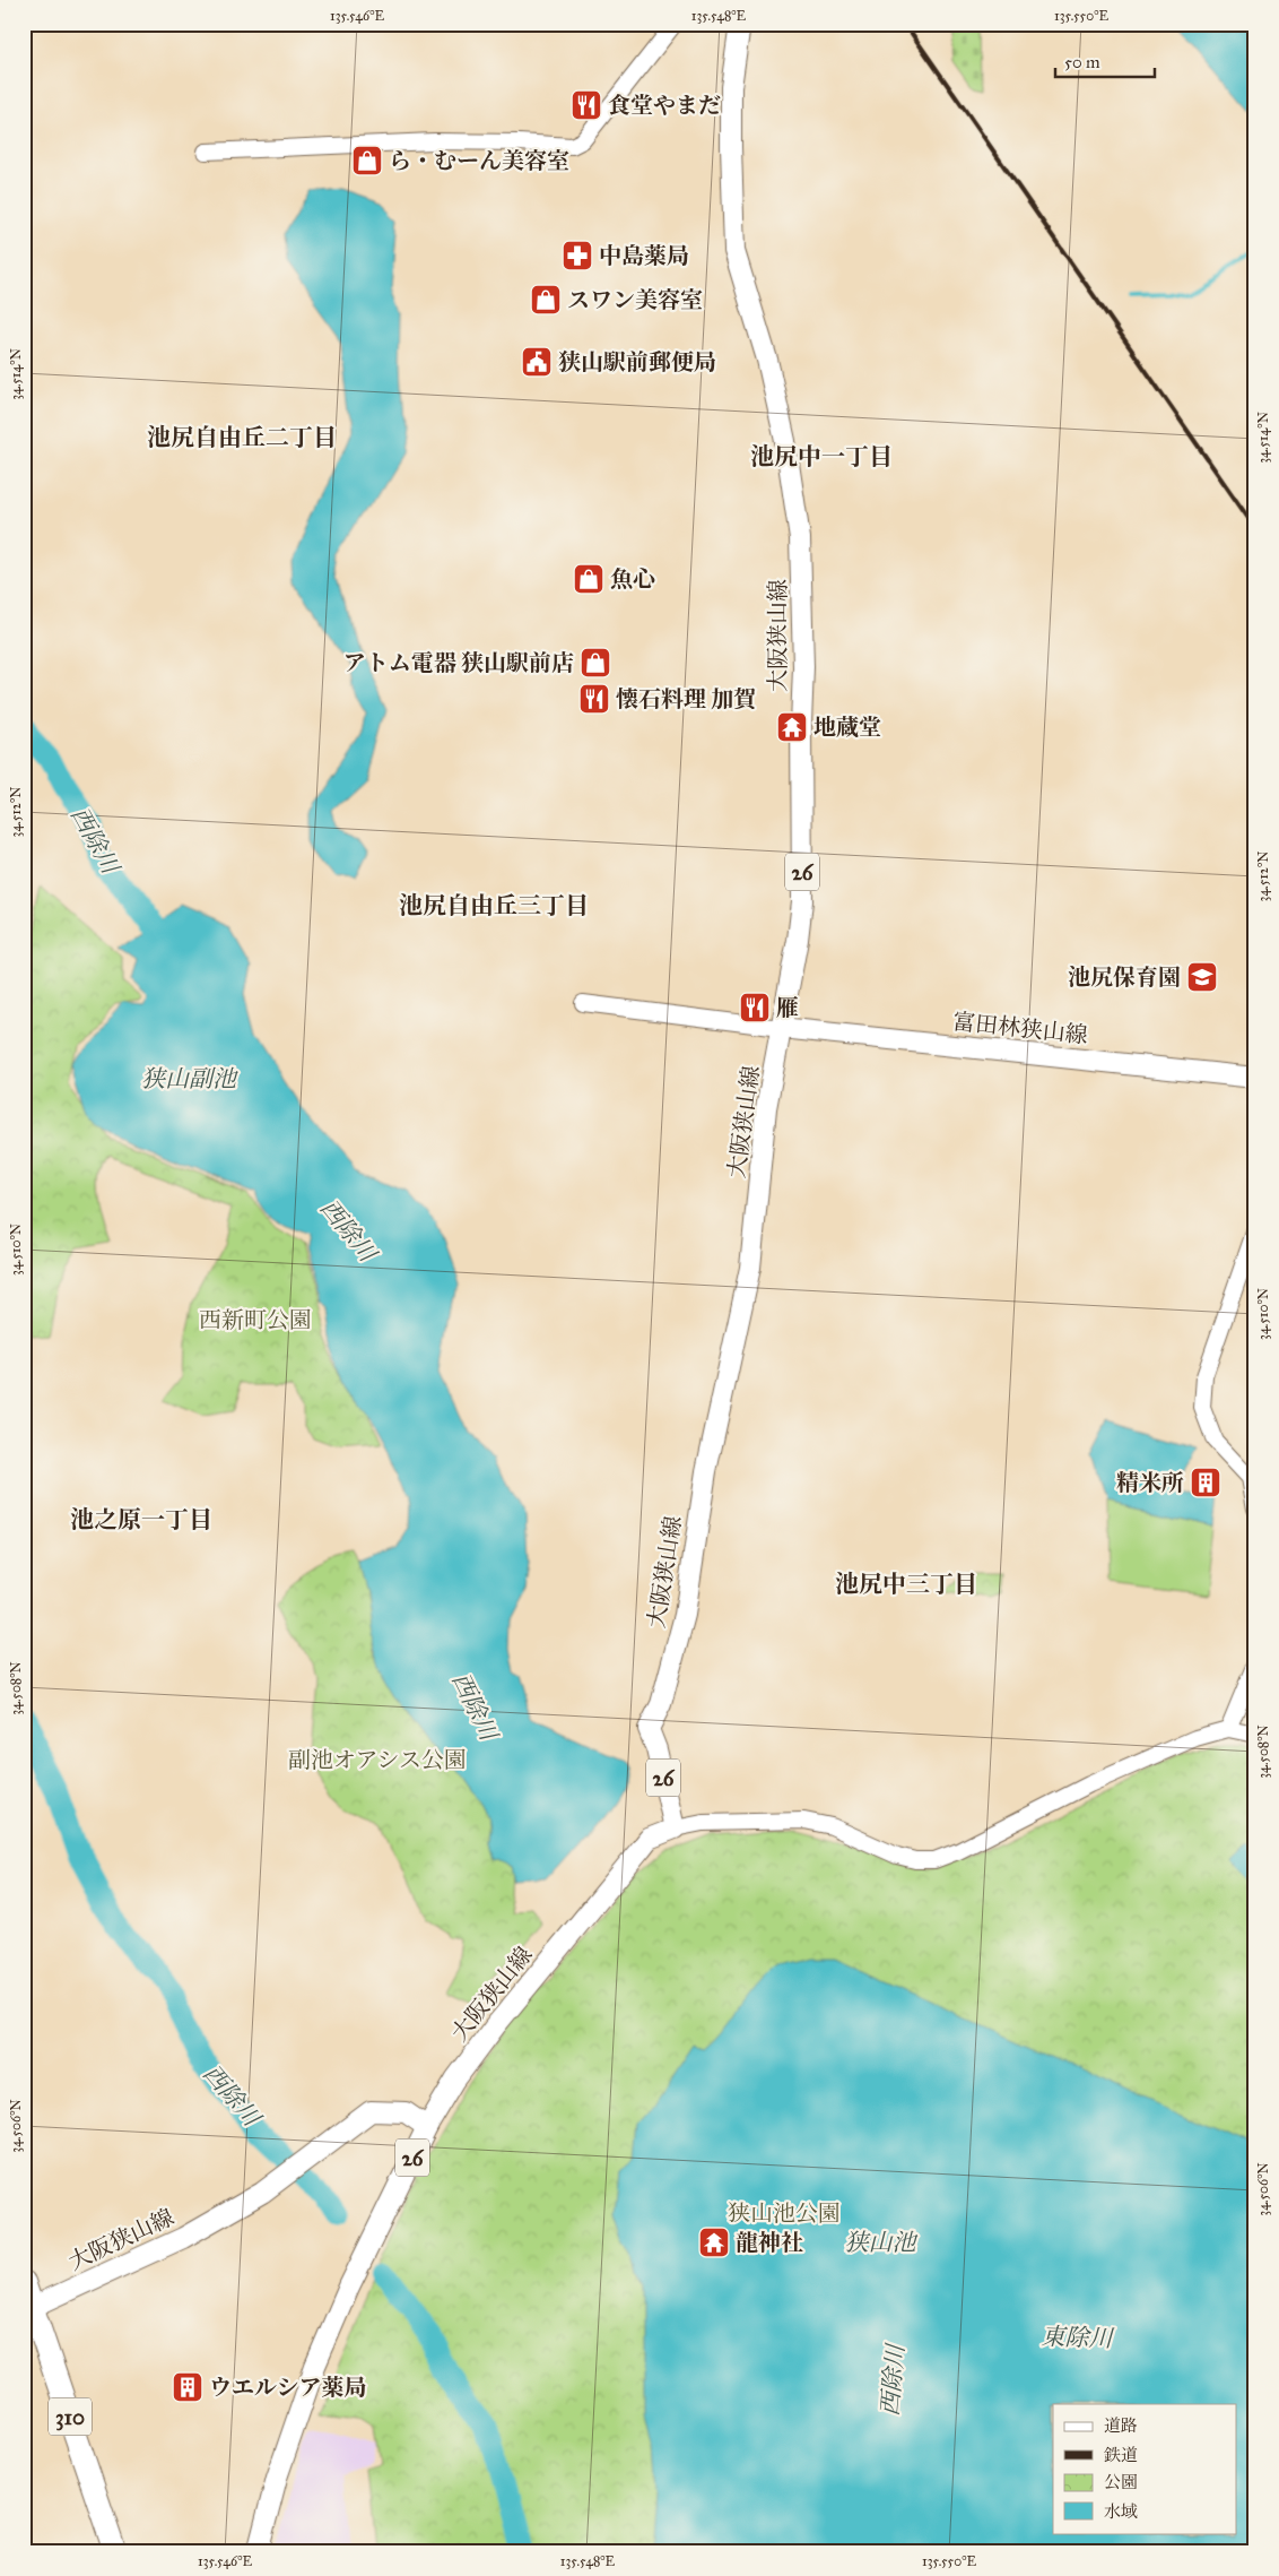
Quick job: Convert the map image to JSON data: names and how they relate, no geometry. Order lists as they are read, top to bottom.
{
  "streets": {
    "highway": ["310"],
    "main road": ["大阪狭山線", "26", "富田林狭山線"]
  },
  "crossings": [
    ["大阪狭山線", "富田林狭山線"],
    ["大阪狭山線", "310"]
  ],
  "districts": [
    "池尻自由丘二丁目",
    "池尻中一丁目",
    "池尻自由丘三丁目",
    "池之原一丁目",
    "池尻中三丁目"
  ],
  "water": [
    "西除川",
    "狭山副池",
    "狭山池",
    "東除川"
  ],
  "parks": ["西新町公園", "副池オアシス公園", "狭山池公園"],
  "places": {
    "restaurant": ["食堂やまだ", "懐石料理 加賀", "雁"],
    "shop": [
      "ら・むーん美容室",
      "スワン美容室",
      "魚心",
      "アトム電器 狭山駅前店"
    ],
    "pharmacy": ["中島薬局"],
    "public building": ["狭山駅前郵便局"],
    "temple": ["地蔵堂", "龍神社"],
    "school or university": ["池尻保育園"],
    "building": ["精米所", "ウエルシア薬局"]
  },
  "legend": [
    "道路",
    "鉄道",
    "公園",
    "水域"
  ],
  "scale_bar": "50 m",
  "coordinates": [
    "135.546°E",
    "135.548°E",
    "135.550°E",
    "34.514°N",
    "34.512°N",
    "34.510°N",
    "34.508°N",
    "34.506°N"
  ]
}
